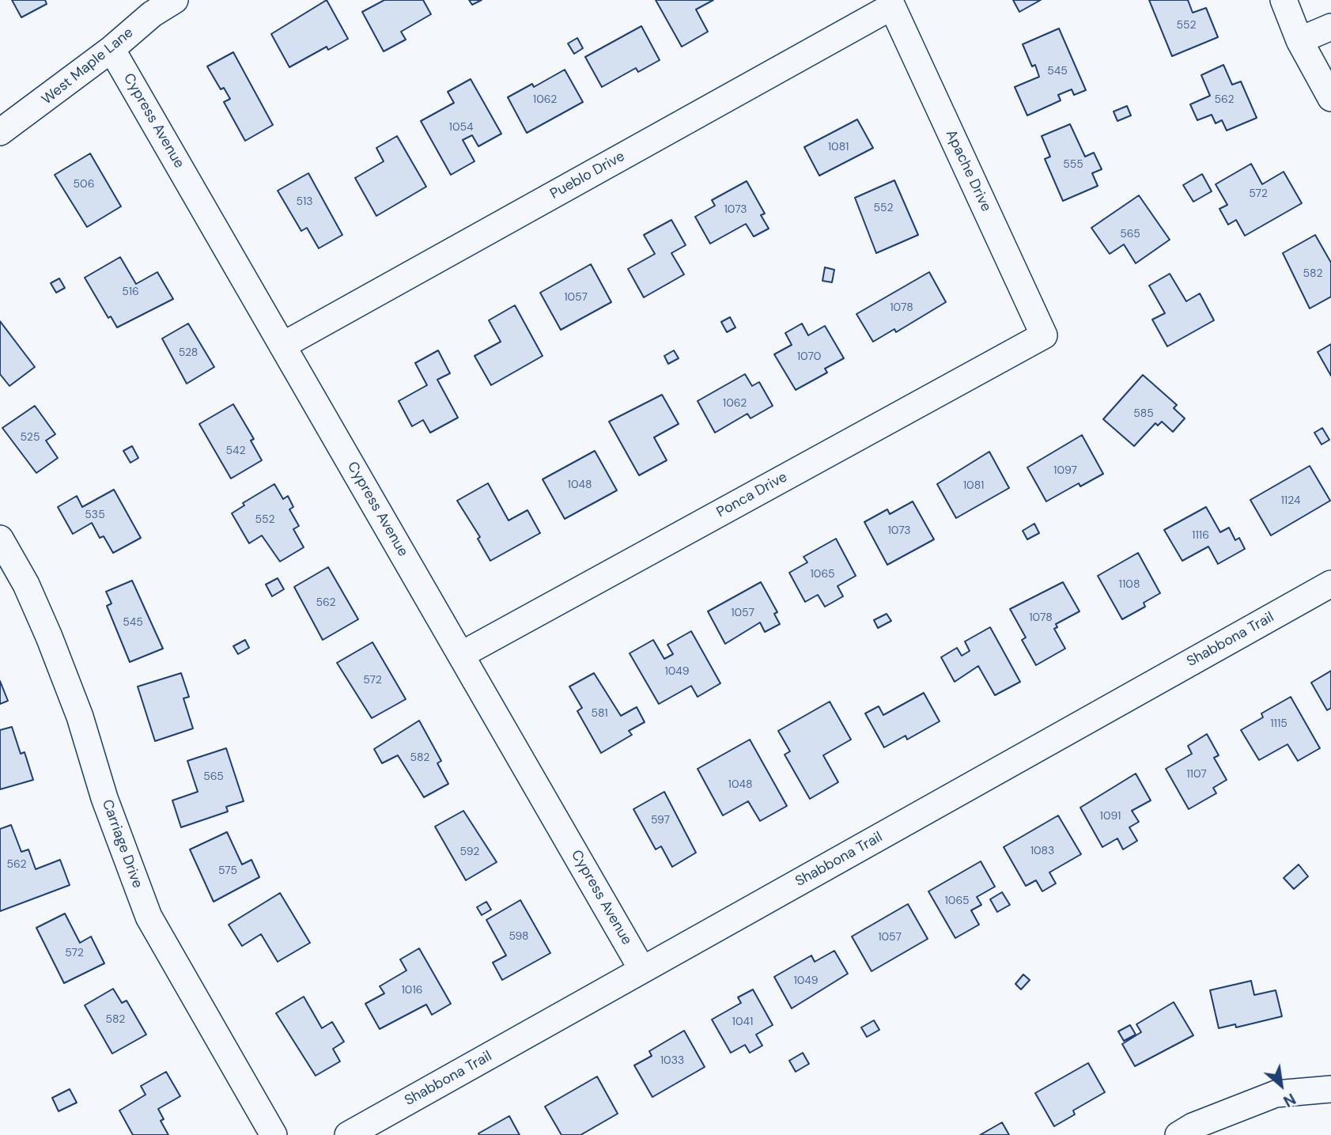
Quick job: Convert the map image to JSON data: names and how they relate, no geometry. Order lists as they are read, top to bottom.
{
  "streets": {
    "street": [
      "West Maple Lane",
      "Cypress Avenue",
      "Apache Drive",
      "Pueblo Drive",
      "Ponca Drive",
      "Shabbona Trail",
      "Carriage Drive"
    ]
  },
  "crossings": [
    ["West Maple Lane", "Cypress Avenue"],
    ["Cypress Avenue", "Pueblo Drive"],
    ["Cypress Avenue", "Ponca Drive"],
    ["Cypress Avenue", "Shabbona Trail"],
    ["Apache Drive", "Pueblo Drive"],
    ["Apache Drive", "Ponca Drive"]
  ],
  "house_numbers": [
    "552",
    "545",
    "1062",
    "562",
    "1054",
    "1081",
    "555",
    "506",
    "572",
    "513",
    "552",
    "1073",
    "565",
    "582",
    "516",
    "1057",
    "1078",
    "528",
    "1070",
    "1062",
    "585",
    "525",
    "542",
    "1097",
    "1048",
    "1081",
    "1124",
    "535",
    "552",
    "1073",
    "1116",
    "1065",
    "1108",
    "562",
    "1057",
    "1078",
    "545",
    "1049",
    "572",
    "581",
    "1115",
    "582",
    "1107",
    "565",
    "1048",
    "1091",
    "597",
    "1083",
    "592",
    "562",
    "575",
    "1065",
    "598",
    "1057",
    "572",
    "1049",
    "1016",
    "582",
    "1041",
    "1033"
  ],
  "north": "bottom right"
}
